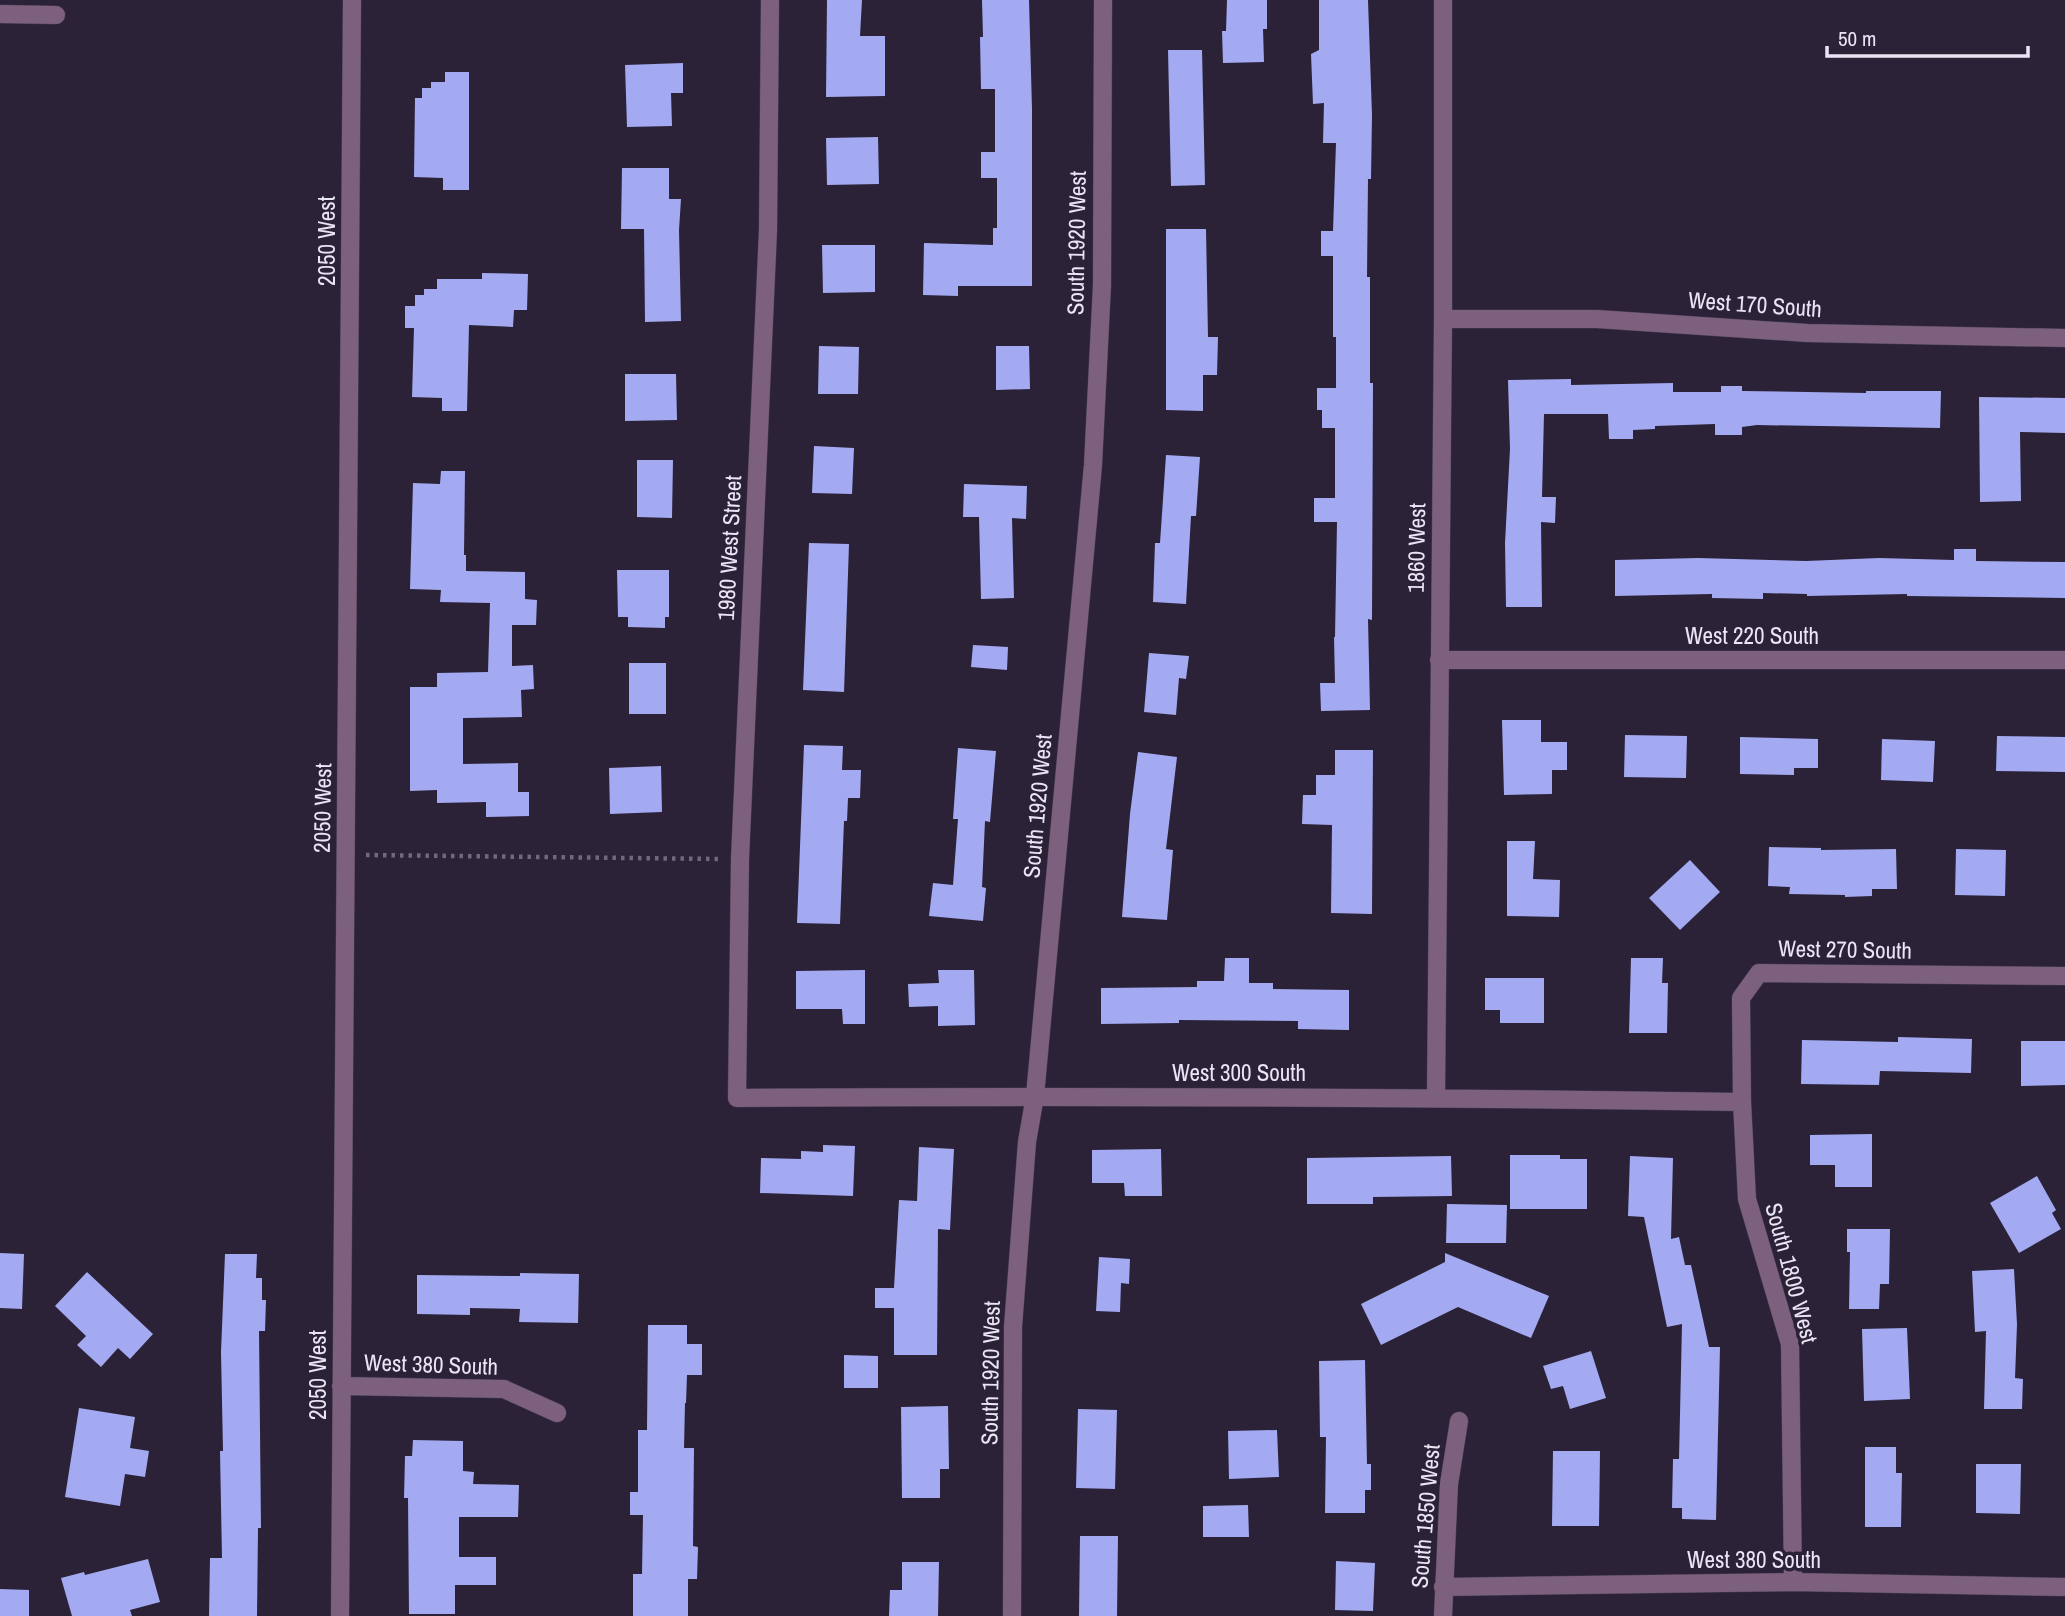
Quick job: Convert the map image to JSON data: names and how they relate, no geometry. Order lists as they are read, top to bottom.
{
  "streets": {
    "street": [
      "2050 West",
      "South 1920 West",
      "West 170 South",
      "1980 West Street",
      "1860 West",
      "West 220 South",
      "West 270 South",
      "West 300 South",
      "South 1800 West",
      "West 380 South",
      "South 1850 West"
    ]
  },
  "crossings": [
    ["2050 West", "West 380 South"],
    ["South 1920 West", "West 300 South"],
    ["West 170 South", "1860 West"],
    ["1980 West Street", "West 300 South"],
    ["1860 West", "West 220 South"],
    ["1860 West", "West 300 South"],
    ["West 270 South", "West 300 South"],
    ["West 270 South", "South 1800 West"],
    ["West 300 South", "South 1800 West"],
    ["South 1800 West", "West 380 South"],
    ["West 380 South", "South 1850 West"]
  ],
  "scale_bar": "50 m"
}
